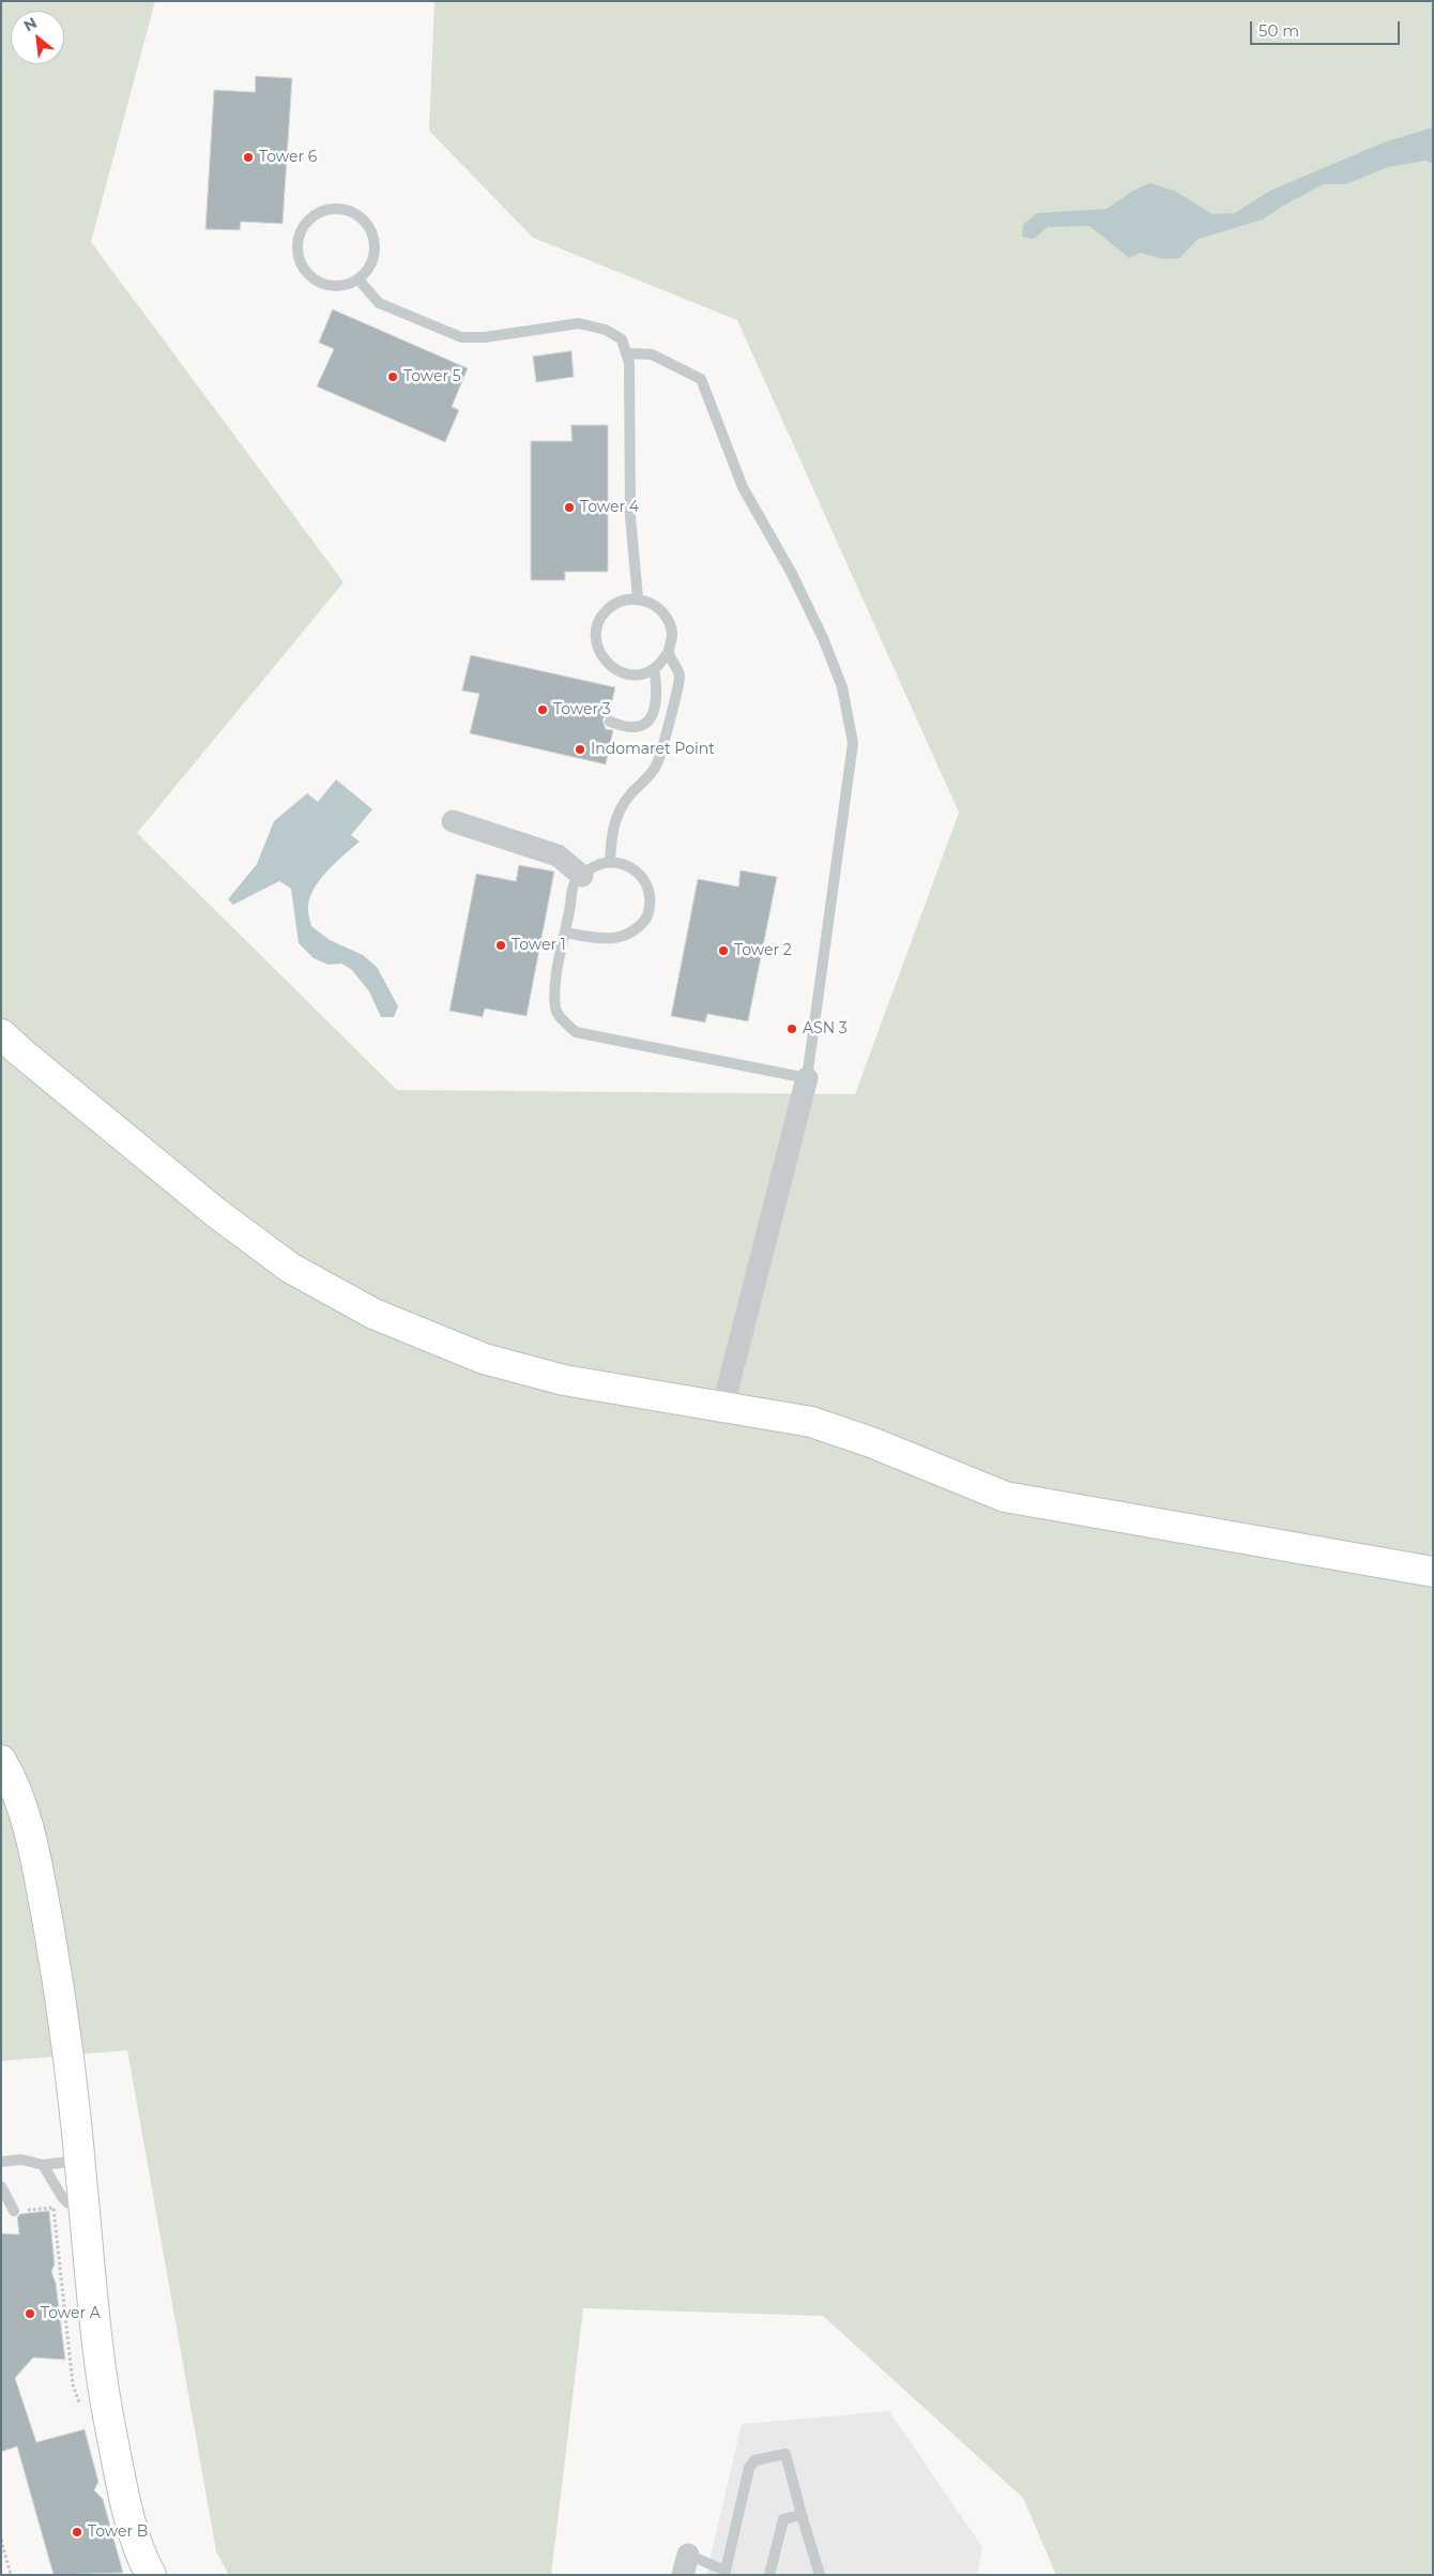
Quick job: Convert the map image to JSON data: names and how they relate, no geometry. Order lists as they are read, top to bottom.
{
  "places": [
    "Tower 6",
    "Tower 5",
    "Tower 4",
    "Tower 3",
    "Indomaret Point",
    "Tower 1",
    "Tower 2",
    "ASN 3",
    "Tower A",
    "Tower B"
  ],
  "scale_bar": "50 m",
  "north": "top left"
}
